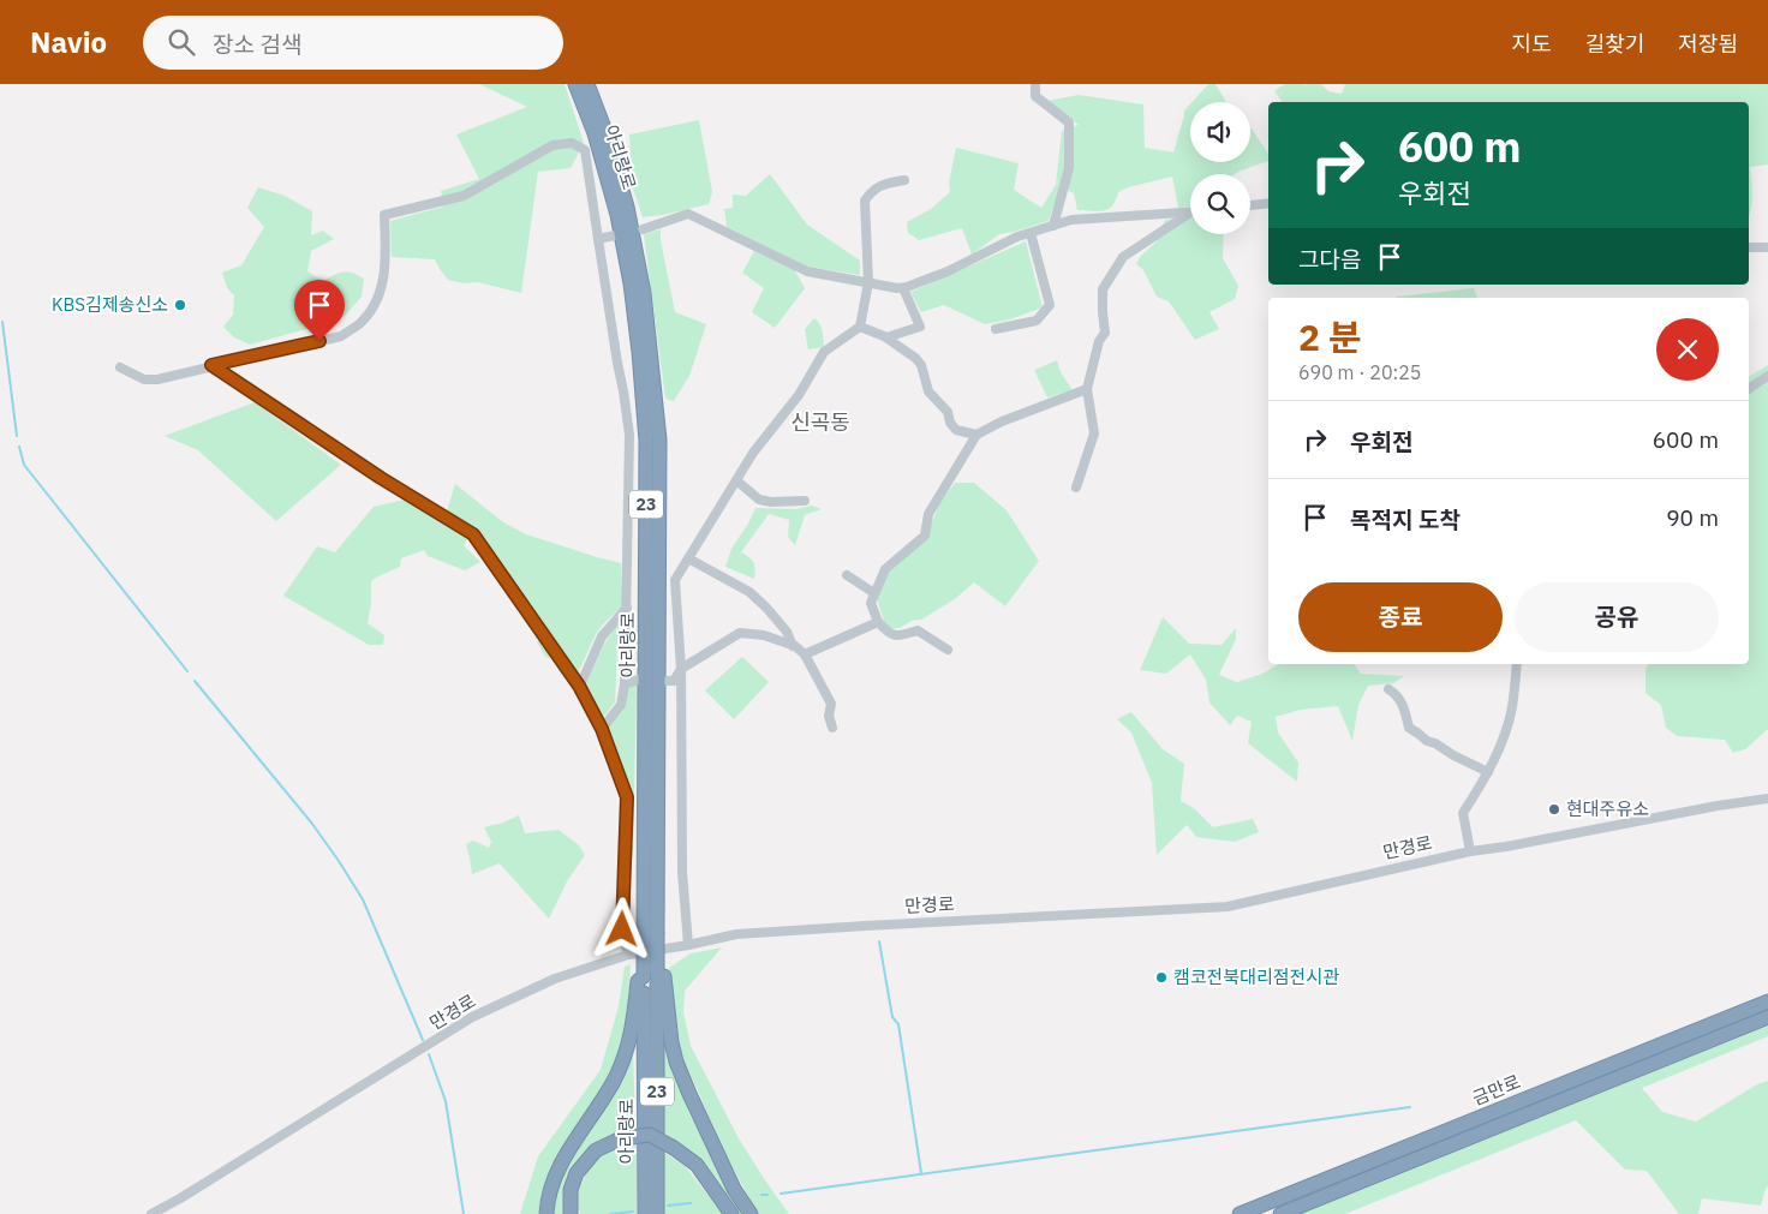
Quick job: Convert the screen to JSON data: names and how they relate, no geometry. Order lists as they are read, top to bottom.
{
  "streets": {
    "highway": ["아리랑로", "23", "금만로"],
    "street": ["만경로"]
  },
  "districts": ["신곡동"],
  "places": ["KBS김제송신소", "현대주유소", "캠코전북대리점전시관"],
  "page": {
    "header": "Navio",
    "search": "장소 검색",
    "nav": ["지도", "길찾기", "저장됨"],
    "turn": ["600 m", "우회전"],
    "then": "그다음",
    "heading": ["2 분", "690 m · 20:25"],
    "list": [
      {
        "name": "우회전",
        "value": "600 m"
      },
      {
        "name": "목적지 도착",
        "value": "90 m"
      }
    ],
    "buttons": ["종료", "공유"]
  }
}
